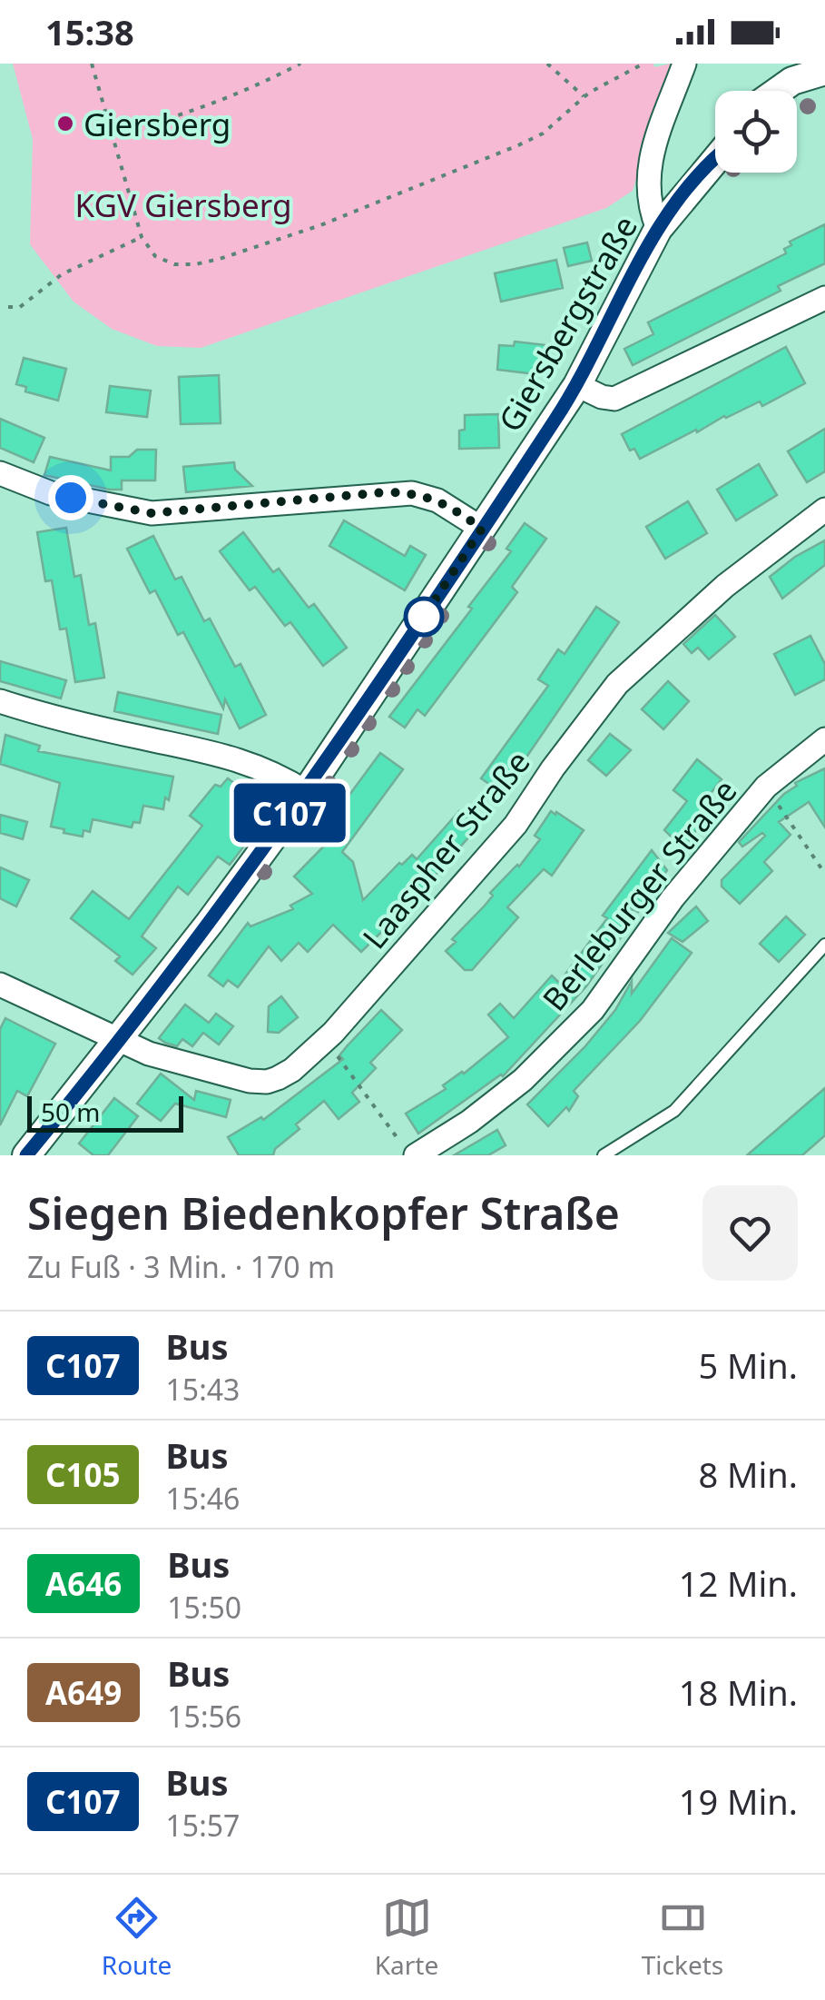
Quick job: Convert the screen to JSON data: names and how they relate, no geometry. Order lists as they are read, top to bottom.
{
  "streets": {
    "street": ["Giersbergstraße", "Laaspher Straße", "Berleburger Straße"]
  },
  "crossings": [
    ["Giersbergstraße", "Laaspher Straße"]
  ],
  "parks": ["KGV Giersberg"],
  "places": ["Giersberg"],
  "lines": ["bus line C107"],
  "scale_bar": "50 m",
  "page": {
    "status": "15:38",
    "on_map": "C107",
    "scale": "50 m",
    "heading": ["Siegen Biedenkopfer Straße", "Zu Fuß · 3 Min. · 170 m"],
    "list": [
      {
        "mark": "C107",
        "name": "Bus",
        "note": "15:43",
        "value": "5 Min."
      },
      {
        "mark": "C105",
        "name": "Bus",
        "note": "15:46",
        "value": "8 Min."
      },
      {
        "mark": "A646",
        "name": "Bus",
        "note": "15:50",
        "value": "12 Min."
      },
      {
        "mark": "A649",
        "name": "Bus",
        "note": "15:56",
        "value": "18 Min."
      },
      {
        "mark": "C107",
        "name": "Bus",
        "note": "15:57",
        "value": "19 Min."
      }
    ],
    "tabs": ["Route", "Karte", "Tickets"]
  }
}
